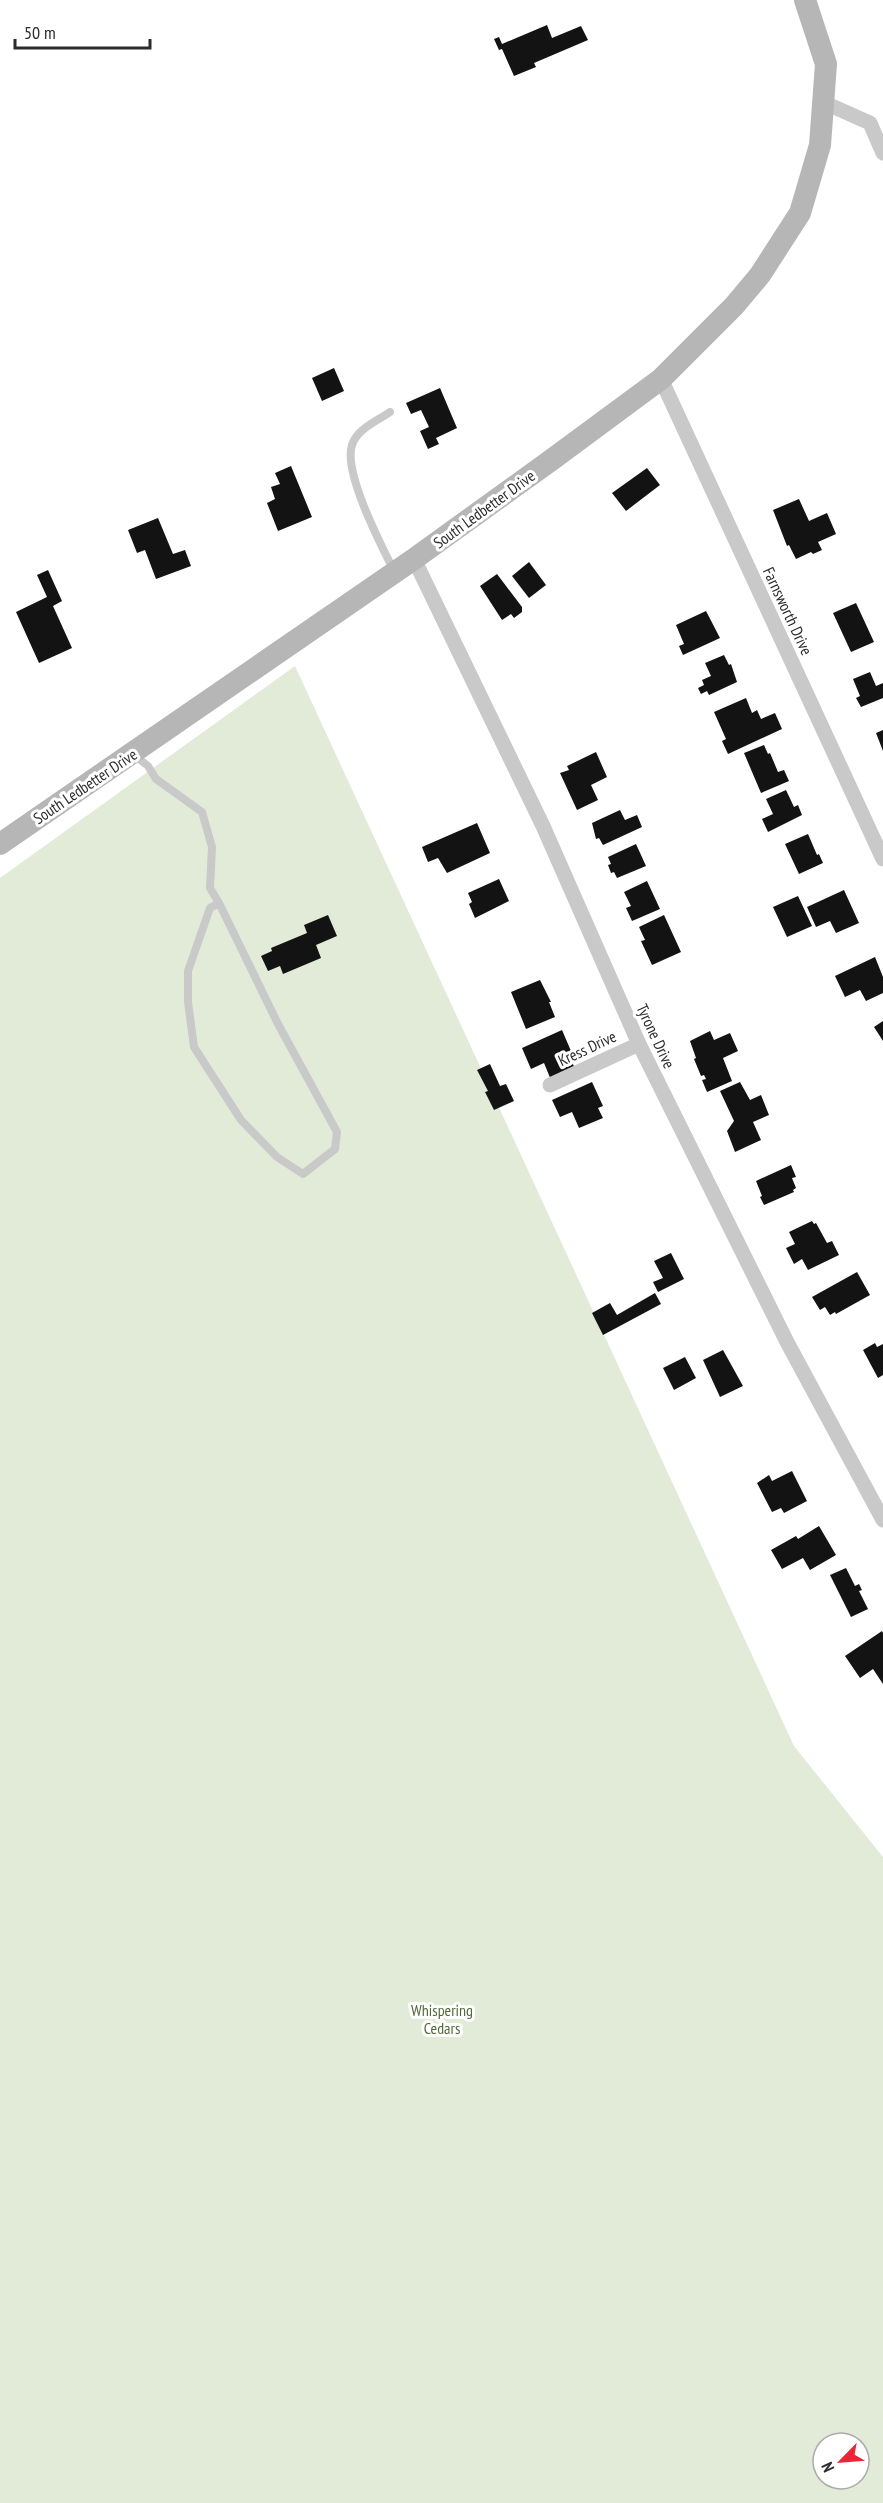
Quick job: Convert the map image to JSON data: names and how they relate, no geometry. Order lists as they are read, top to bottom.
{
  "streets": {
    "street": [
      "South Ledbetter Drive",
      "Farnsworth Drive",
      "Tyrone Drive",
      "Kress Drive"
    ]
  },
  "crossings": [
    ["South Ledbetter Drive", "Farnsworth Drive"],
    ["South Ledbetter Drive", "Tyrone Drive"],
    ["Tyrone Drive", "Kress Drive"]
  ],
  "parks": ["Whispering Cedars"],
  "scale_bar": "50 m",
  "north": "bottom left"
}
